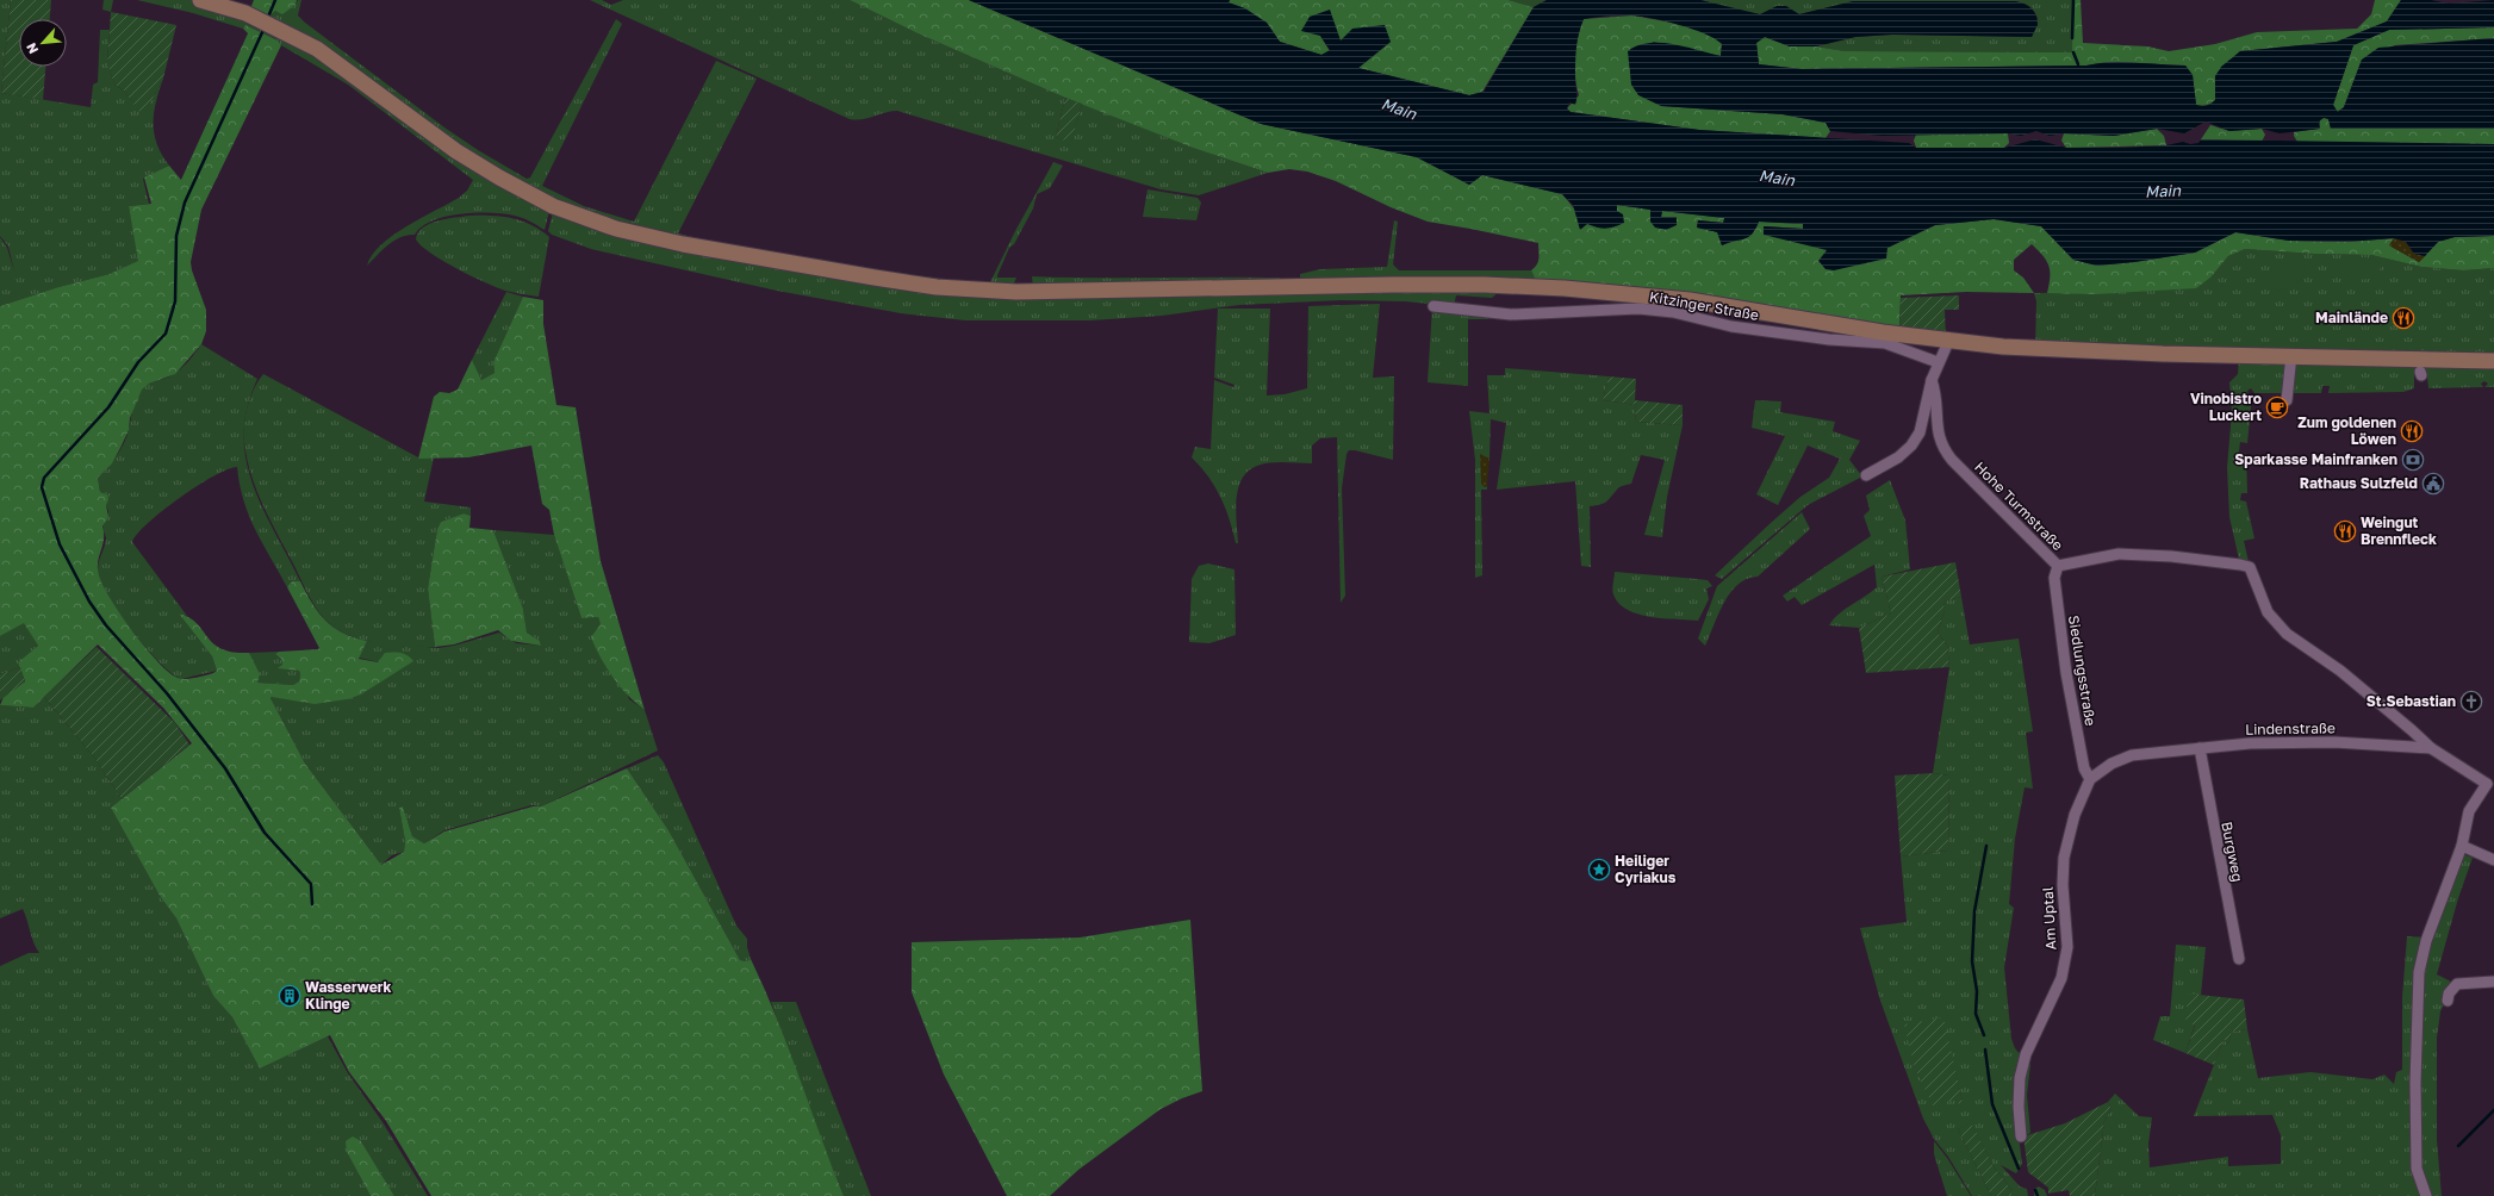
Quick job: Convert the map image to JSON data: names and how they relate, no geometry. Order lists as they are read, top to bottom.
{
  "streets": {
    "street": [
      "Kitzinger Straße",
      "Hohe Turmstraße",
      "Siedlungsstraße",
      "Lindenstraße",
      "Burgweg",
      "Am Uptal"
    ]
  },
  "crossings": [
    ["Hohe Turmstraße", "Siedlungsstraße"],
    ["Hohe Turmstraße", "Lindenstraße"],
    ["Siedlungsstraße", "Lindenstraße"],
    ["Siedlungsstraße", "Am Uptal"],
    ["Lindenstraße", "Burgweg"],
    ["Lindenstraße", "Am Uptal"]
  ],
  "water": ["Main"],
  "places": {
    "restaurant": ["Mainlände", "Zum goldenen Löwen", "Weingut Brennfleck"],
    "cafe": ["Vinobistro Luckert"],
    "bank": ["Sparkasse Mainfranken"],
    "public building": ["Rathaus Sulzfeld"],
    "church": ["St.Sebastian"],
    "place": ["Heiliger Cyriakus"],
    "building": ["Wasserwerk Klinge"]
  },
  "north": "bottom left"
}
